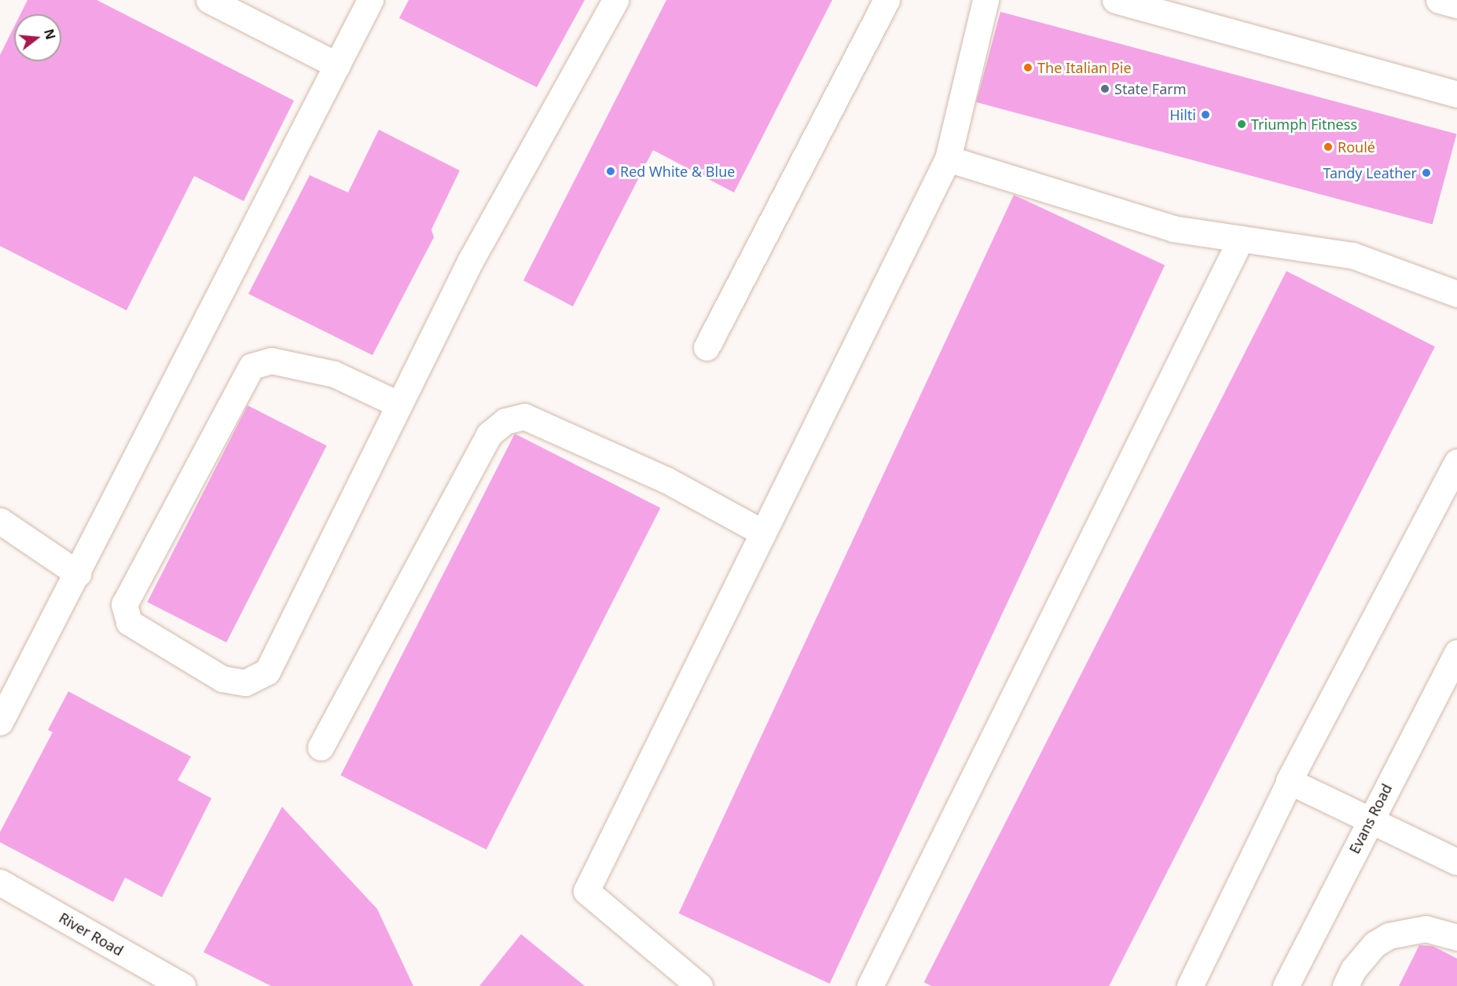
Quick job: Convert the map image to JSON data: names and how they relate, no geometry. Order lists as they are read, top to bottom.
{
  "streets": {
    "main road": ["Evans Road", "River Road"]
  },
  "places": [
    "The Italian Pie",
    "State Farm",
    "Hilti",
    "Triumph Fitness",
    "Roulé",
    "Red White & Blue",
    "Tandy Leather"
  ],
  "north": "right"
}
